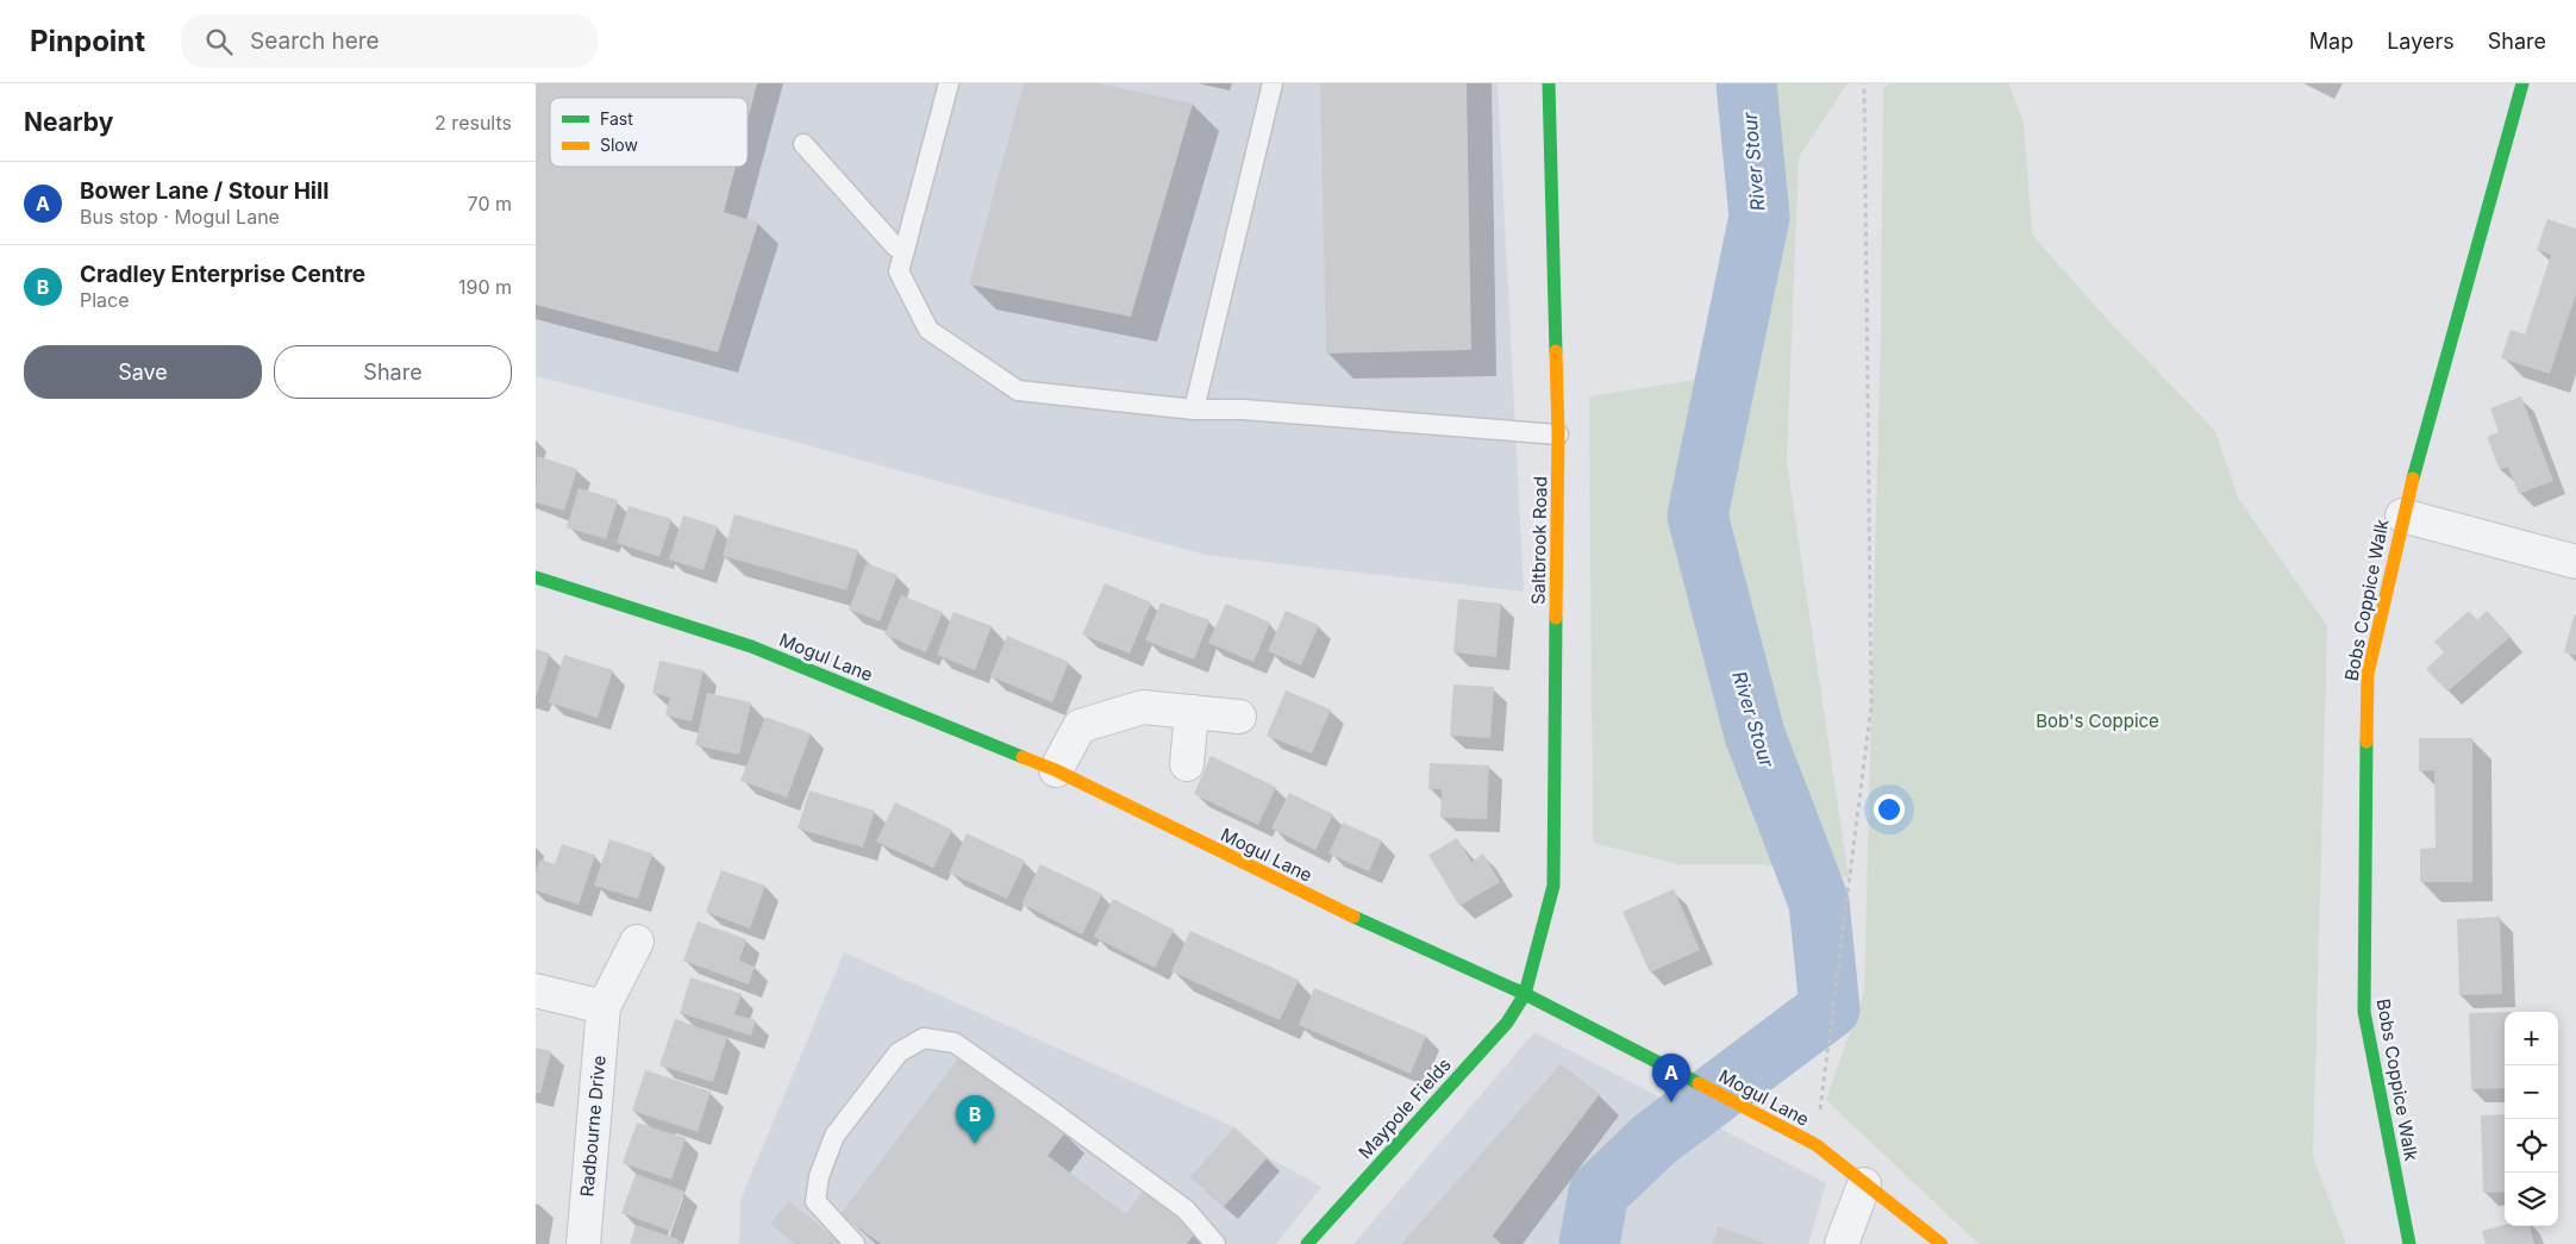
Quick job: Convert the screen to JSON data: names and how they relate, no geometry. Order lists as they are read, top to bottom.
{
  "streets": {
    "street": [
      "Saltbrook Road",
      "Bobs Coppice Walk",
      "Mogul Lane",
      "Maypole Fields",
      "Radbourne Drive"
    ]
  },
  "crossings": [
    ["Saltbrook Road", "Mogul Lane"],
    ["Saltbrook Road", "Maypole Fields"],
    ["Mogul Lane", "Maypole Fields"]
  ],
  "water": ["River Stour"],
  "parks": ["Bob's Coppice"],
  "legend": ["Fast", "Slow"],
  "page": {
    "header": "Pinpoint",
    "search": "Search here",
    "nav": ["Map", "Layers", "Share"],
    "heading": ["Nearby", "2 results"],
    "list": [
      {
        "mark": "A",
        "name": "Bower Lane / Stour Hill",
        "note": "Bus stop · Mogul Lane",
        "value": "70 m"
      },
      {
        "mark": "B",
        "name": "Cradley Enterprise Centre",
        "note": "Place",
        "value": "190 m"
      }
    ],
    "buttons": ["Save", "Share"],
    "map_buttons": ["+", "−"],
    "pins": ["A", "B"]
  }
}
